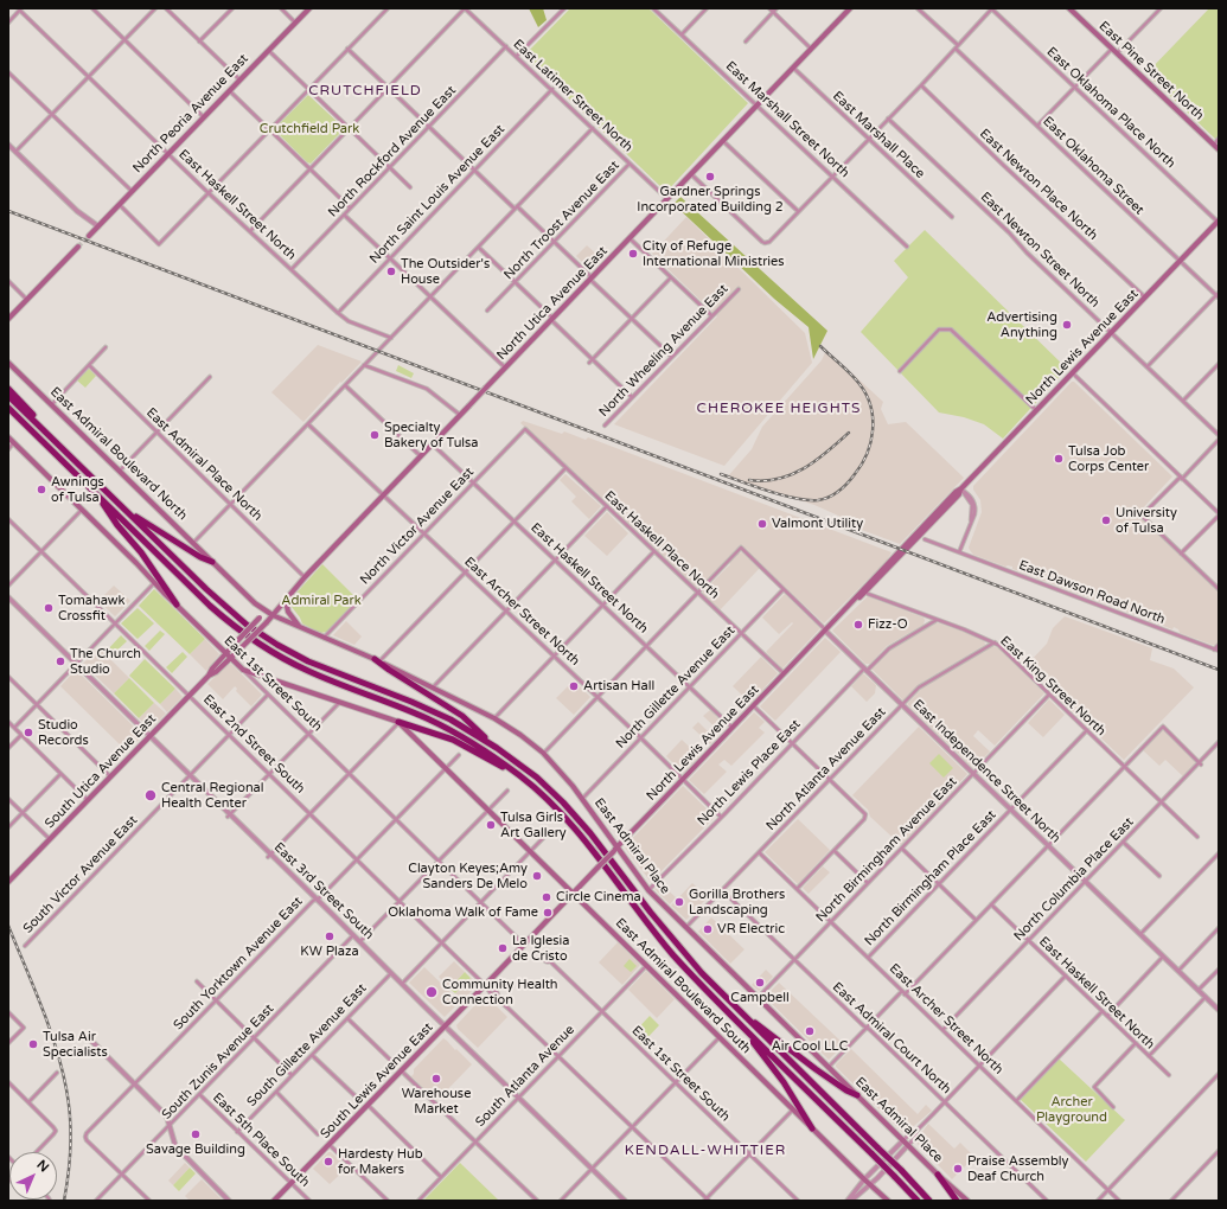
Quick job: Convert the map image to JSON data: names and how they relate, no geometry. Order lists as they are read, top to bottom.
{
  "streets": {
    "main road": [
      "East Pine Street North",
      "North Peoria Avenue East",
      "North Utica Avenue East",
      "North Lewis Avenue East",
      "East Admiral Boulevard North",
      "East 1st Street South",
      "South Utica Avenue East",
      "East Admiral Place",
      "East Admiral Boulevard South",
      "South Lewis Avenue East"
    ],
    "street": [
      "East Latimer Street North",
      "East Oklahoma Place North",
      "East Marshall Street North",
      "East Marshall Place",
      "North Rockford Avenue East",
      "East Oklahoma Street",
      "East Newton Place North",
      "North Saint Louis Avenue East",
      "East Haskell Street North",
      "North Troost Avenue East",
      "East Newton Street North",
      "North Wheeling Avenue East",
      "East Admiral Place North",
      "North Victor Avenue East",
      "East Haskell Place North",
      "East Dawson Road North",
      "East Archer Street North",
      "East King Street North",
      "North Gillette Avenue East",
      "East 2nd Street South",
      "North Atlanta Avenue East",
      "East Independence Street North",
      "North Lewis Place East",
      "North Birmingham Avenue East",
      "South Victor Avenue East",
      "North Birmingham Place East",
      "North Columbia Place East",
      "East 3rd Street South",
      "South Yorktown Avenue East",
      "East Admiral Court North",
      "South Gillette Avenue East",
      "South Zunis Avenue East",
      "South Atlanta Avenue",
      "East 5th Place South"
    ]
  },
  "crossings": [
    ["East Latimer Street North", "North Rockford Avenue East"],
    ["East Latimer Street North", "North Saint Louis Avenue East"],
    ["East Latimer Street North", "North Troost Avenue East"],
    ["East Latimer Street North", "North Utica Avenue East"],
    ["East Oklahoma Place North", "North Lewis Avenue East"],
    ["North Peoria Avenue East", "East Haskell Street North"],
    ["East Marshall Street North", "North Utica Avenue East"],
    ["East Marshall Place", "North Utica Avenue East"],
    ["North Rockford Avenue East", "East Haskell Street North"],
    ["East Oklahoma Street", "North Lewis Avenue East"],
    ["East Newton Place North", "North Lewis Avenue East"],
    ["North Saint Louis Avenue East", "East Haskell Street North"],
    ["East Haskell Street North", "North Utica Avenue East"],
    ["East Haskell Street North", "North Lewis Avenue East"],
    ["East Haskell Street North", "North Victor Avenue East"],
    ["East Haskell Street North", "North Gillette Avenue East"],
    ["East Haskell Street North", "North Columbia Place East"],
    ["East Newton Street North", "North Lewis Avenue East"],
    ["North Utica Avenue East", "East Admiral Place North"],
    ["North Utica Avenue East", "East Archer Street North"],
    ["North Utica Avenue East", "South Utica Avenue East"],
    ["North Utica Avenue East", "East Admiral Place"],
    ["North Lewis Avenue East", "East Haskell Place North"],
    ["North Lewis Avenue East", "East Archer Street North"],
    ["North Lewis Avenue East", "East Independence Street North"],
    ["North Lewis Avenue East", "East Admiral Place"],
    ["North Lewis Avenue East", "East Admiral Boulevard South"],
    ["North Lewis Avenue East", "South Lewis Avenue East"],
    ["North Victor Avenue East", "East Haskell Place North"],
    ["North Victor Avenue East", "East Archer Street North"],
    ["North Victor Avenue East", "East Admiral Place"],
    ["East Haskell Place North", "North Gillette Avenue East"],
    ["East Haskell Place North", "East Independence Street North"],
    ["East Archer Street North", "North Gillette Avenue East"],
    ["East Archer Street North", "North Atlanta Avenue East"],
    ["East Archer Street North", "North Lewis Place East"],
    ["East Archer Street North", "North Birmingham Avenue East"],
    ["East Archer Street North", "North Birmingham Place East"],
    ["East Archer Street North", "North Columbia Place East"],
    ["East 1st Street South", "South Utica Avenue East"],
    ["East 1st Street South", "South Victor Avenue East"],
    ["East 1st Street South", "South Yorktown Avenue East"],
    ["East 1st Street South", "East Admiral Boulevard South"],
    ["East 1st Street South", "South Atlanta Avenue"],
    ["East 1st Street South", "South Lewis Avenue East"],
    ["East King Street North", "North Atlanta Avenue East"],
    ["East King Street North", "North Lewis Place East"],
    ["East King Street North", "North Birmingham Avenue East"],
    ["East King Street North", "North Birmingham Place East"],
    ["East King Street North", "North Columbia Place East"],
    ["North Gillette Avenue East", "East Independence Street North"],
    ["North Gillette Avenue East", "East Admiral Place"],
    ["East 2nd Street South", "South Utica Avenue East"],
    ["East 2nd Street South", "South Victor Avenue East"],
    ["East 2nd Street South", "South Yorktown Avenue East"],
    ["East 2nd Street South", "South Atlanta Avenue"],
    ["East 2nd Street South", "South Lewis Avenue East"],
    ["North Atlanta Avenue East", "East Independence Street North"],
    ["North Atlanta Avenue East", "East Admiral Place"],
    ["North Atlanta Avenue East", "East Admiral Court North"],
    ["South Utica Avenue East", "East Admiral Place"],
    ["South Utica Avenue East", "East 3rd Street South"],
    ["East Independence Street North", "North Lewis Place East"],
    ["East Independence Street North", "North Birmingham Avenue East"],
    ["East Independence Street North", "North Birmingham Place East"],
    ["East Independence Street North", "North Columbia Place East"],
    ["North Lewis Place East", "East Admiral Place"],
    ["East Admiral Place", "North Birmingham Avenue East"],
    ["North Birmingham Avenue East", "East Admiral Court North"],
    ["South Victor Avenue East", "East 3rd Street South"],
    ["East 3rd Street South", "South Yorktown Avenue East"],
    ["East 3rd Street South", "South Gillette Avenue East"],
    ["East 3rd Street South", "South Zunis Avenue East"],
    ["East 3rd Street South", "South Atlanta Avenue"],
    ["East 3rd Street South", "South Lewis Avenue East"],
    ["South Yorktown Avenue East", "East Admiral Boulevard South"],
    ["South Yorktown Avenue East", "South Zunis Avenue East"],
    ["East Admiral Boulevard South", "South Atlanta Avenue"],
    ["East Admiral Boulevard South", "South Lewis Avenue East"],
    ["South Gillette Avenue East", "East 5th Place South"],
    ["South Zunis Avenue East", "East 5th Place South"],
    ["South Lewis Avenue East", "East 5th Place South"]
  ],
  "districts": ["CRUTCHFIELD", "CHEROKEE HEIGHTS", "KENDALL-WHITTIER"],
  "parks": ["Crutchfield Park", "Admiral Park", "Archer Playground"],
  "places": [
    "Gardner Springs Incorporated Building 2",
    "City of Refuge International Ministries",
    "The Outsider's House",
    "Advertising Anything",
    "Specialty Bakery of Tulsa",
    "Tulsa Job Corps Center",
    "Awnings of Tulsa",
    "University of Tulsa",
    "Valmont Utility",
    "Tomahawk Crossfit",
    "Fizz-O",
    "The Church Studio",
    "Artisan Hall",
    "Studio Records",
    "Central Regional Health Center",
    "Tulsa Girls Art Gallery",
    "Clayton Keyes;Amy Sanders De Melo",
    "Circle Cinema",
    "Gorilla Brothers Landscaping",
    "Oklahoma Walk of Fame",
    "VR Electric",
    "KW Plaza",
    "La Iglesia de Cristo",
    "Campbell",
    "Community Health Connection",
    "Air Cool LLC",
    "Tulsa Air Specialists",
    "Warehouse Market",
    "Savage Building",
    "Hardesty Hub for Makers",
    "Praise Assembly Deaf Church"
  ],
  "north": "top right"
}
